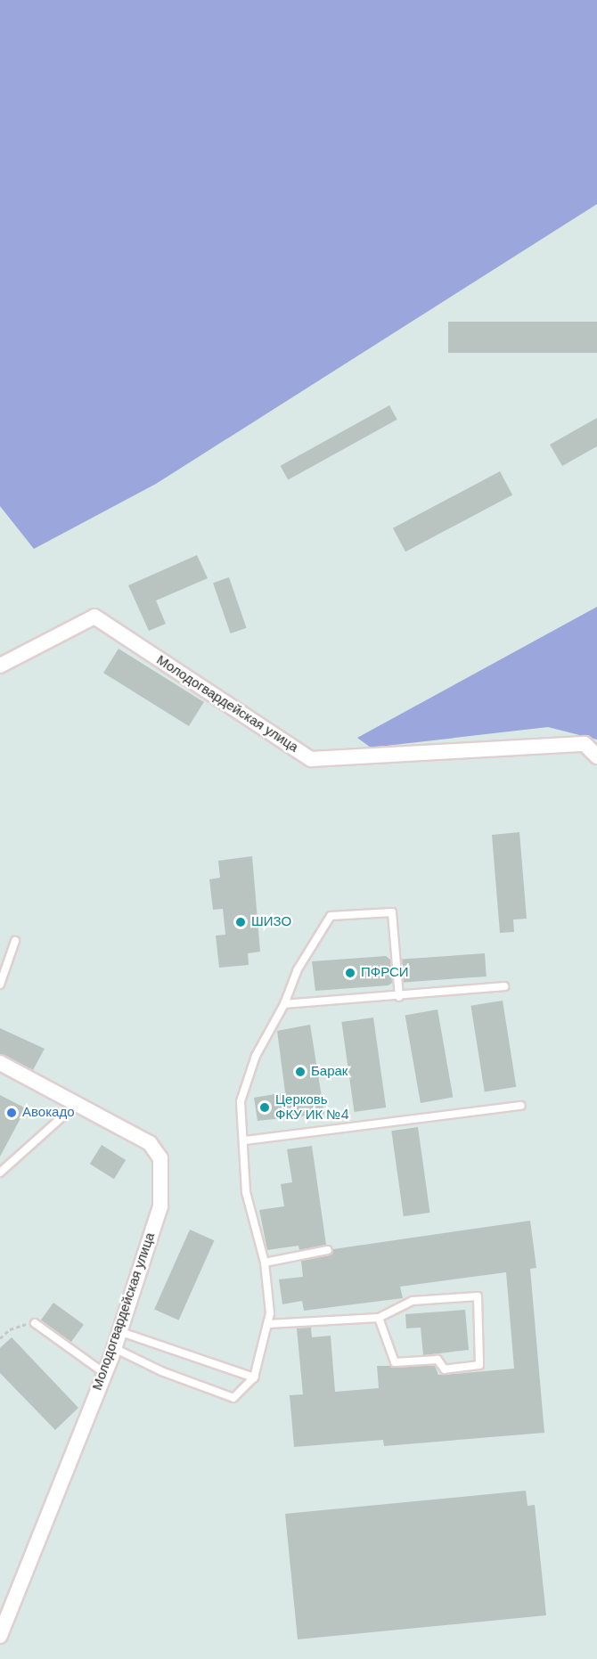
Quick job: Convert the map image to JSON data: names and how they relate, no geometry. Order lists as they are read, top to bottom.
{
  "streets": {
    "street": ["Молодогвардейская улица"]
  },
  "places": [
    "ШИЗО",
    "ПФРСИ",
    "Барак",
    "Церковь ФКУ ИК №4",
    "Авокадо"
  ]
}
